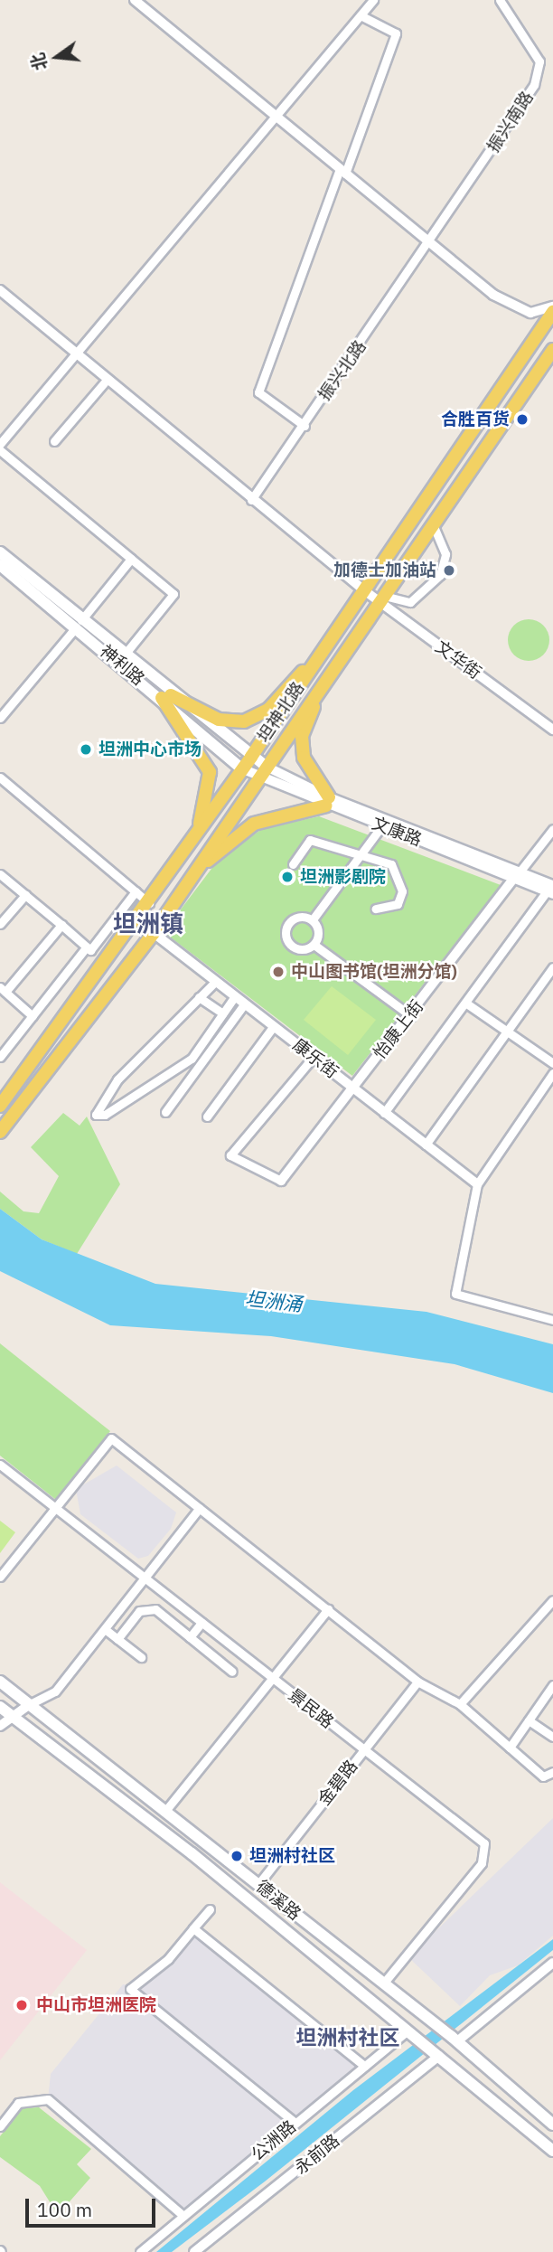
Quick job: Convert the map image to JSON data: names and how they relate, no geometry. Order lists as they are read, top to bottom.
{
  "streets": {
    "main road": ["神利路", "坦神北路", "德溪路"],
    "street": [
      "振兴南路",
      "振兴北路",
      "文华街",
      "文康路",
      "怡康上街",
      "康乐街",
      "景民路",
      "金碧路",
      "公洲路",
      "永前路"
    ]
  },
  "crossings": [
    ["振兴南路", "振兴北路"],
    ["振兴北路", "文华街"],
    ["文华街", "坦神北路"],
    ["神利路", "坦神北路"],
    ["坦神北路", "康乐街"],
    ["文康路", "怡康上街"],
    ["怡康上街", "康乐街"],
    ["景民路", "金碧路"],
    ["景民路", "德溪路"],
    ["金碧路", "德溪路"],
    ["德溪路", "公洲路"],
    ["德溪路", "永前路"]
  ],
  "districts": ["坦洲镇", "坦洲村社区"],
  "water": ["坦洲涌"],
  "places": [
    "合胜百货",
    "加德士加油站",
    "坦洲中心市场",
    "坦洲影剧院",
    "中山图书馆(坦洲分馆)",
    "坦洲村社区",
    "中山市坦洲医院"
  ],
  "scale_bar": "100 m",
  "north": "left"
}
